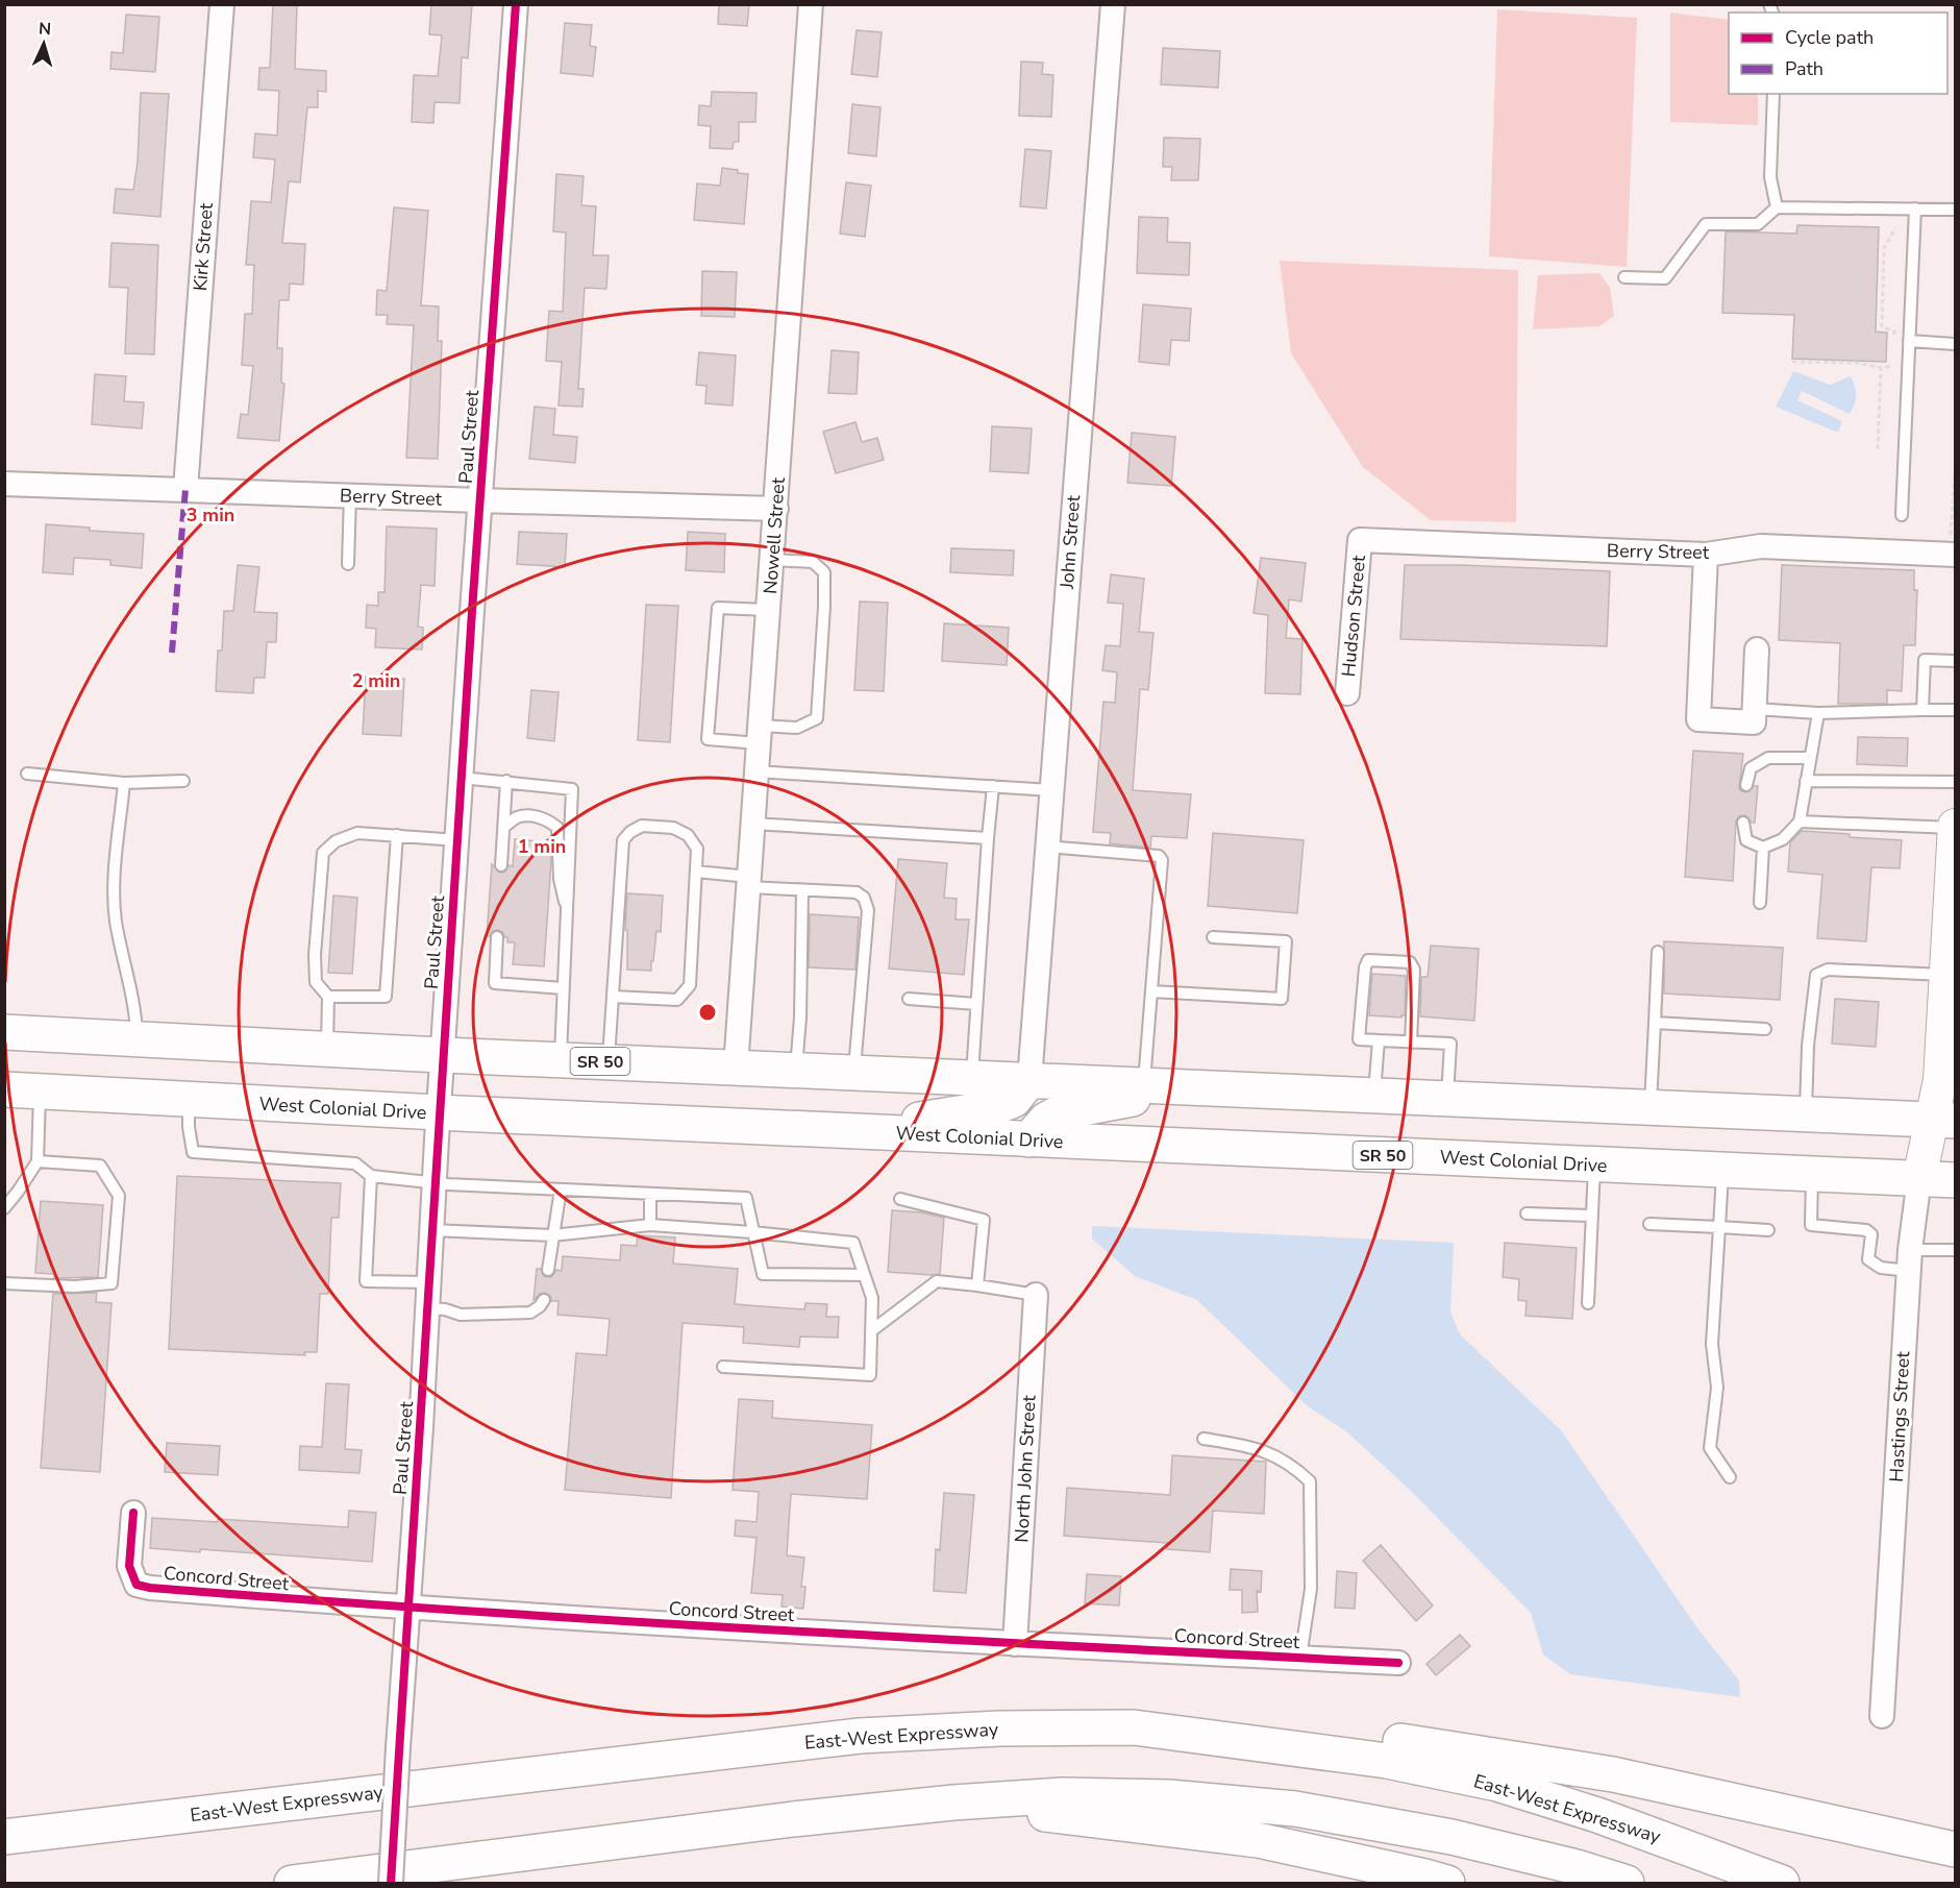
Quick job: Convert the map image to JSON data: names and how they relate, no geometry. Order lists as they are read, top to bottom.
{
  "streets": {
    "highway": ["SR 50", "West Colonial Drive", "East-West Expressway"],
    "street": [
      "Kirk Street",
      "Paul Street",
      "Berry Street",
      "Nowell Street",
      "John Street",
      "Hudson Street",
      "Hastings Street",
      "North John Street",
      "Concord Street"
    ]
  },
  "crossings": [
    ["Kirk Street", "Berry Street"],
    ["Paul Street", "Berry Street"],
    ["Paul Street", "SR 50"],
    ["Paul Street", "West Colonial Drive"],
    ["Paul Street", "Concord Street"],
    ["Berry Street", "Nowell Street"],
    ["Berry Street", "Hudson Street"],
    ["Nowell Street", "SR 50"],
    ["John Street", "SR 50"],
    ["SR 50", "Hastings Street"],
    ["West Colonial Drive", "Hastings Street"],
    ["North John Street", "Concord Street"]
  ],
  "legend": ["Cycle path", "Path"],
  "north": "top",
  "rings": ["3 min", "2 min", "1 min"]
}
